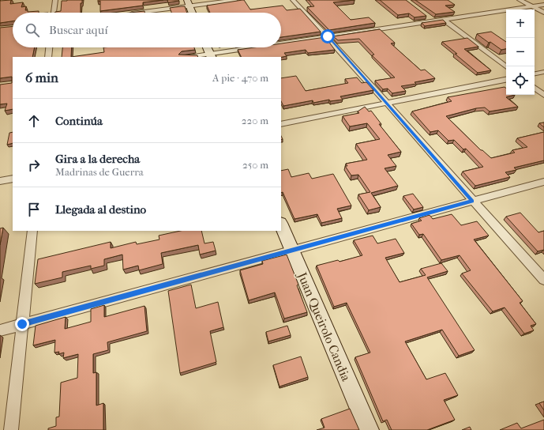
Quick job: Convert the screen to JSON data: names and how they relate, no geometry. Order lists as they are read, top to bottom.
{
  "streets": {
    "street": ["Juan Queirolo Candia"]
  },
  "page": {
    "map_buttons": ["+", "−"],
    "search": "Buscar aquí",
    "heading": ["6 min", "A pie · 470 m"],
    "list": [
      ["Continúa", "220 m"],
      ["Gira a la derecha", "Madrinas de Guerra", "250 m"],
      "Llegada al destino"
    ]
  }
}
